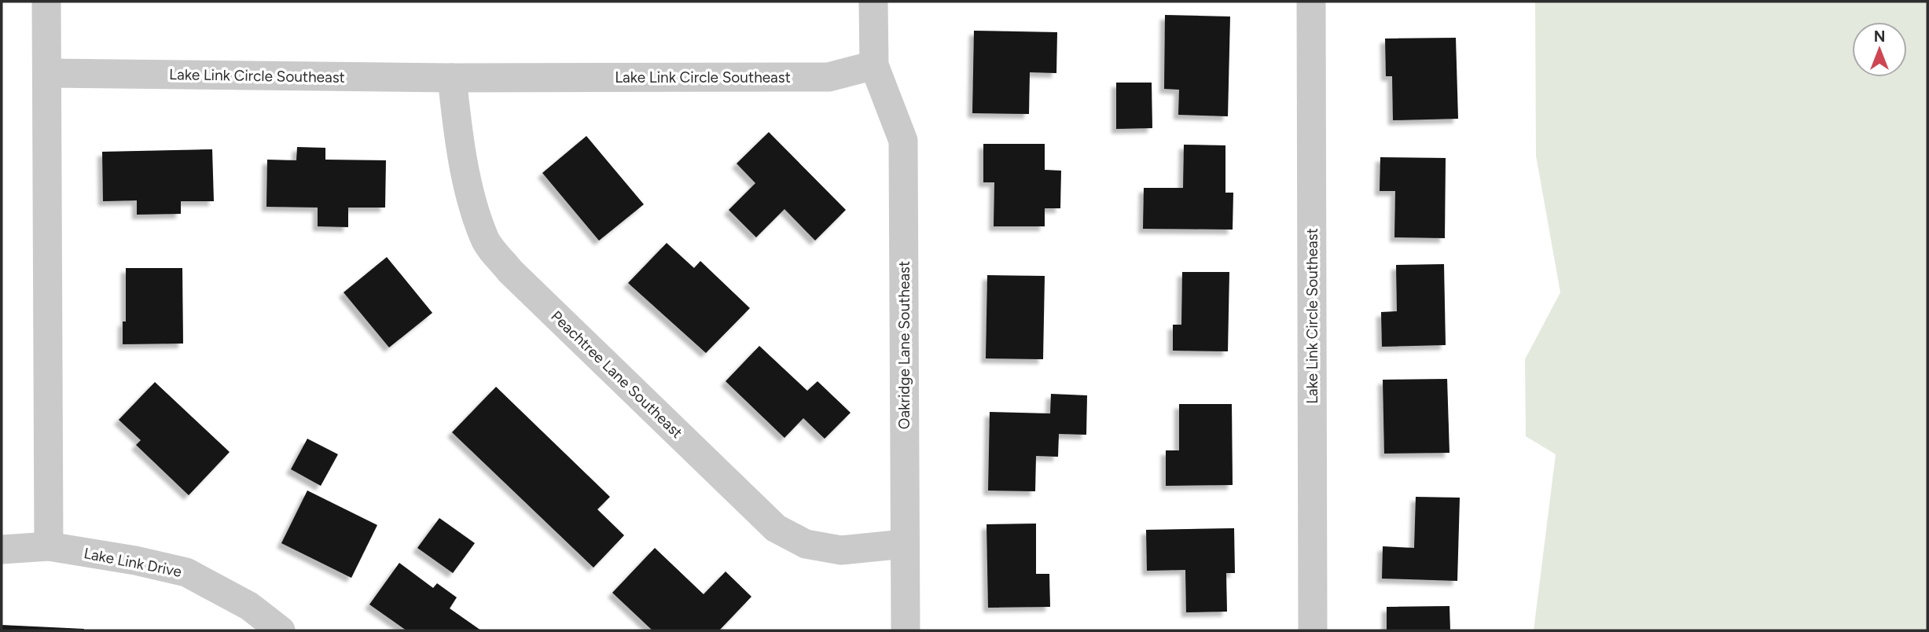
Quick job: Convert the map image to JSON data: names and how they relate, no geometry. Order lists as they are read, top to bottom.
{
  "streets": {
    "street": [
      "Lake Link Circle Southeast",
      "Oakridge Lane Southeast",
      "Peachtree Lane Southeast",
      "Lake Link Drive"
    ]
  },
  "crossings": [
    ["Lake Link Circle Southeast", "Oakridge Lane Southeast"],
    ["Lake Link Circle Southeast", "Peachtree Lane Southeast"],
    ["Oakridge Lane Southeast", "Peachtree Lane Southeast"]
  ],
  "north": "top"
}
